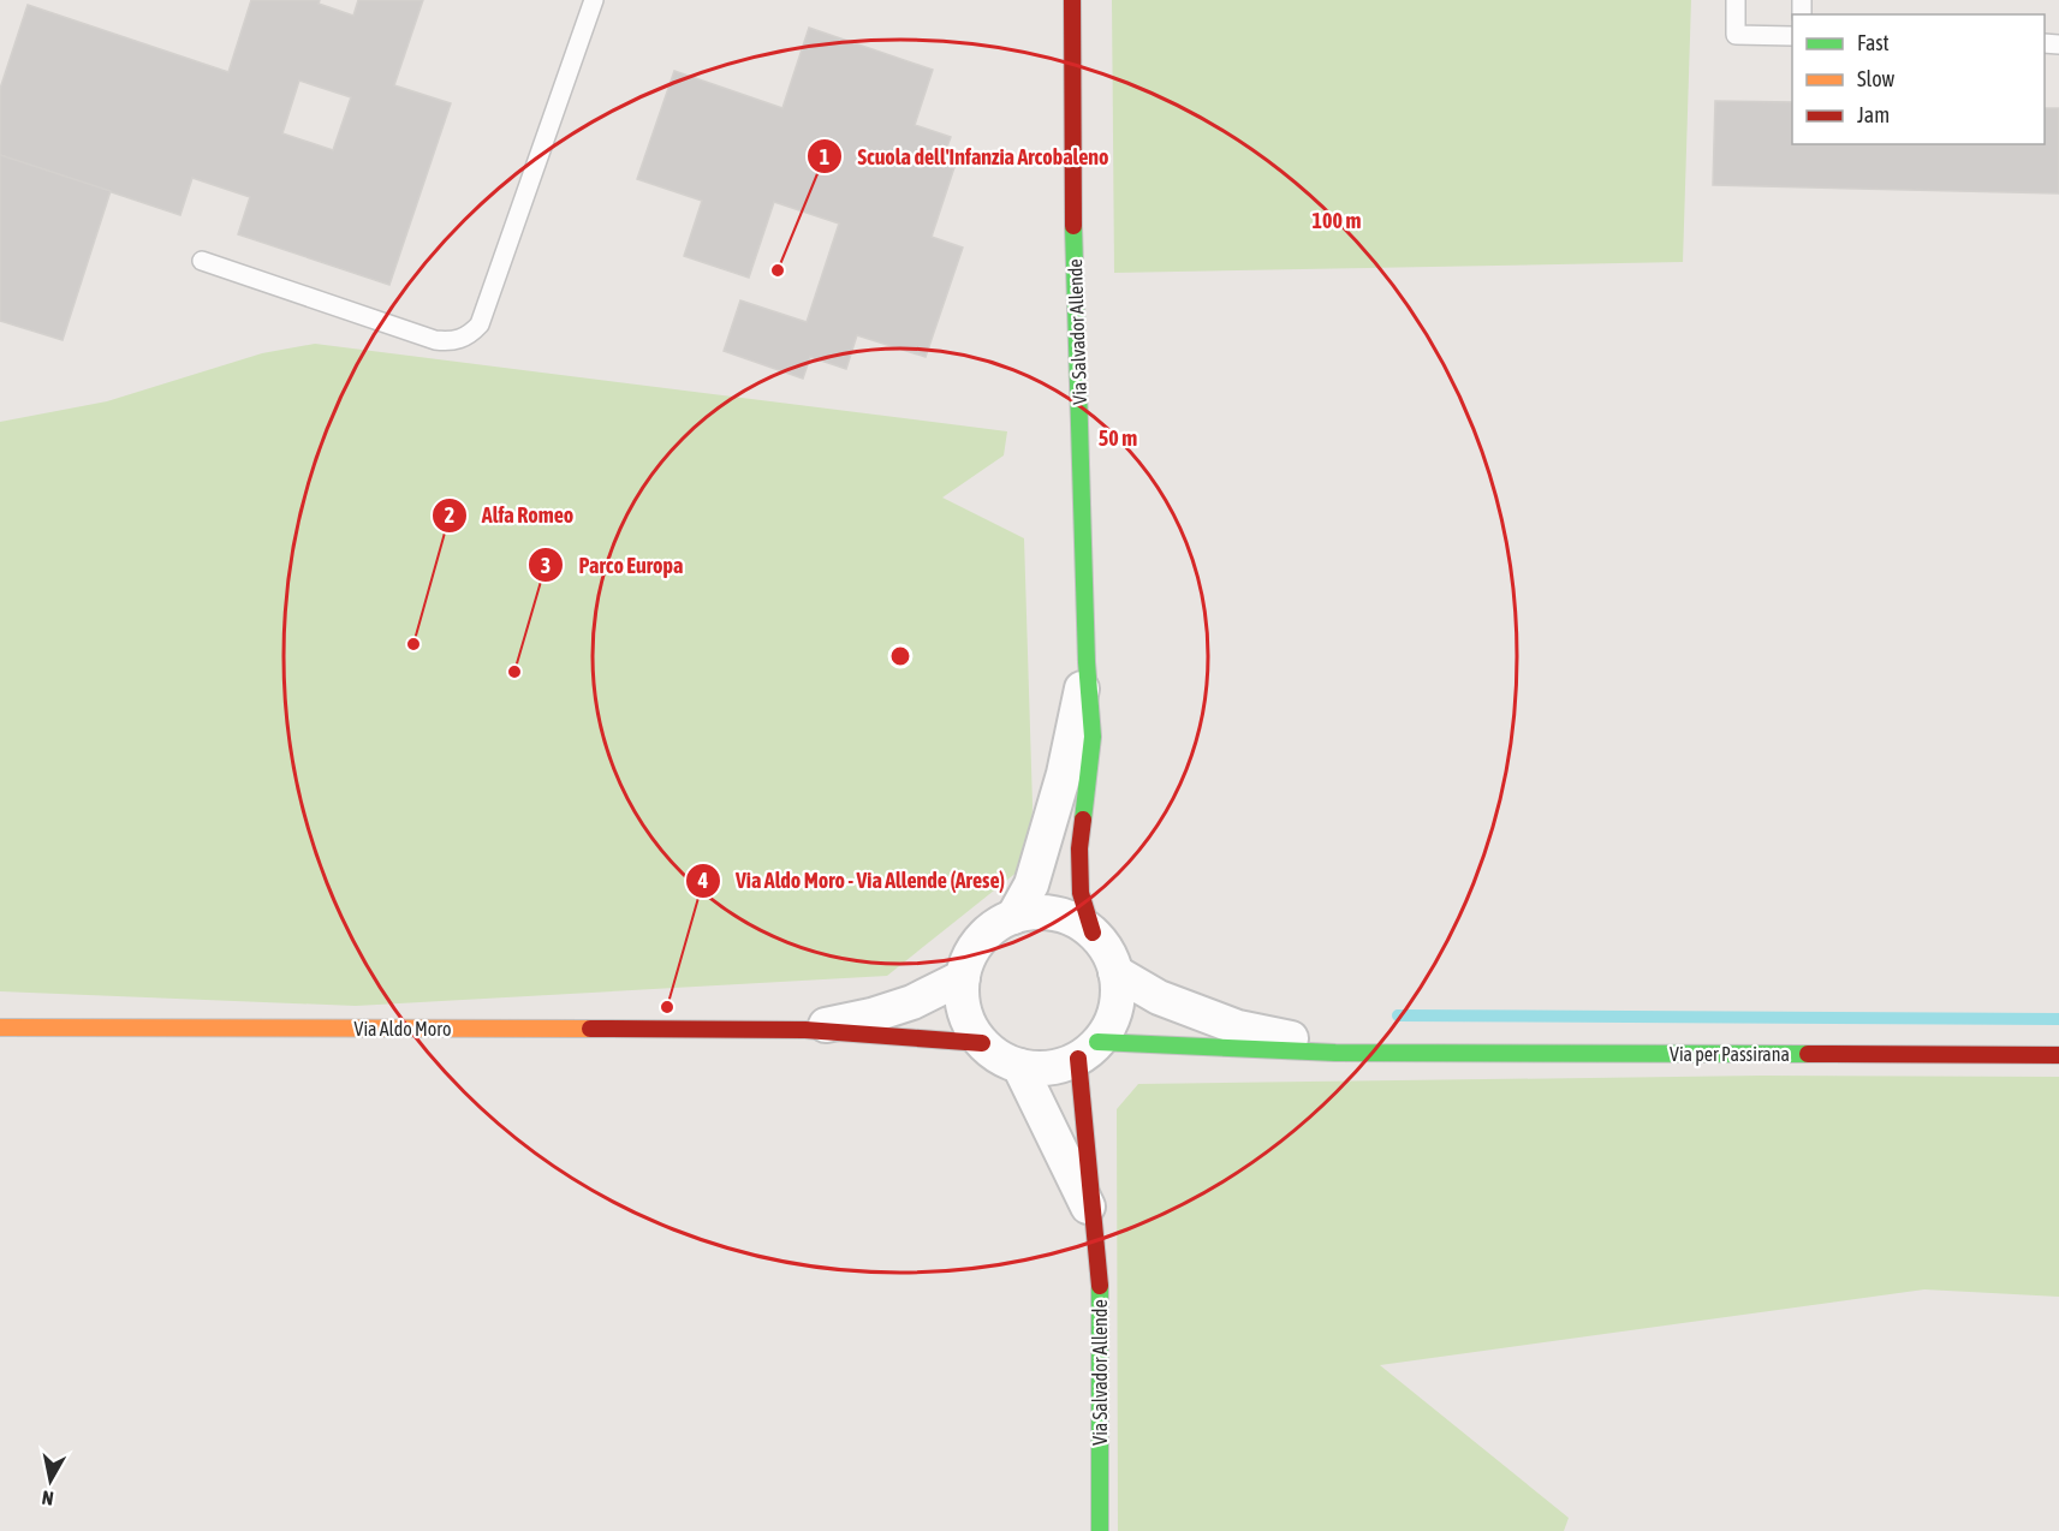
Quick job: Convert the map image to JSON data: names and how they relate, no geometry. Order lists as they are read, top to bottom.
{
  "streets": {
    "street": ["Via Salvador Allende", "Via Aldo Moro", "Via per Passirana"]
  },
  "crossings": [
    ["Via Salvador Allende", "Via Aldo Moro"],
    ["Via Salvador Allende", "Via per Passirana"],
    ["Via Aldo Moro", "Via per Passirana"]
  ],
  "places": [
    "Scuola dell'Infanzia Arcobaleno",
    "Alfa Romeo",
    "Parco Europa",
    "Via Aldo Moro - Via Allende (Arese)"
  ],
  "legend": ["Fast", "Slow", "Jam"],
  "north": "bottom",
  "rings": ["100 m", "50 m"]
}
